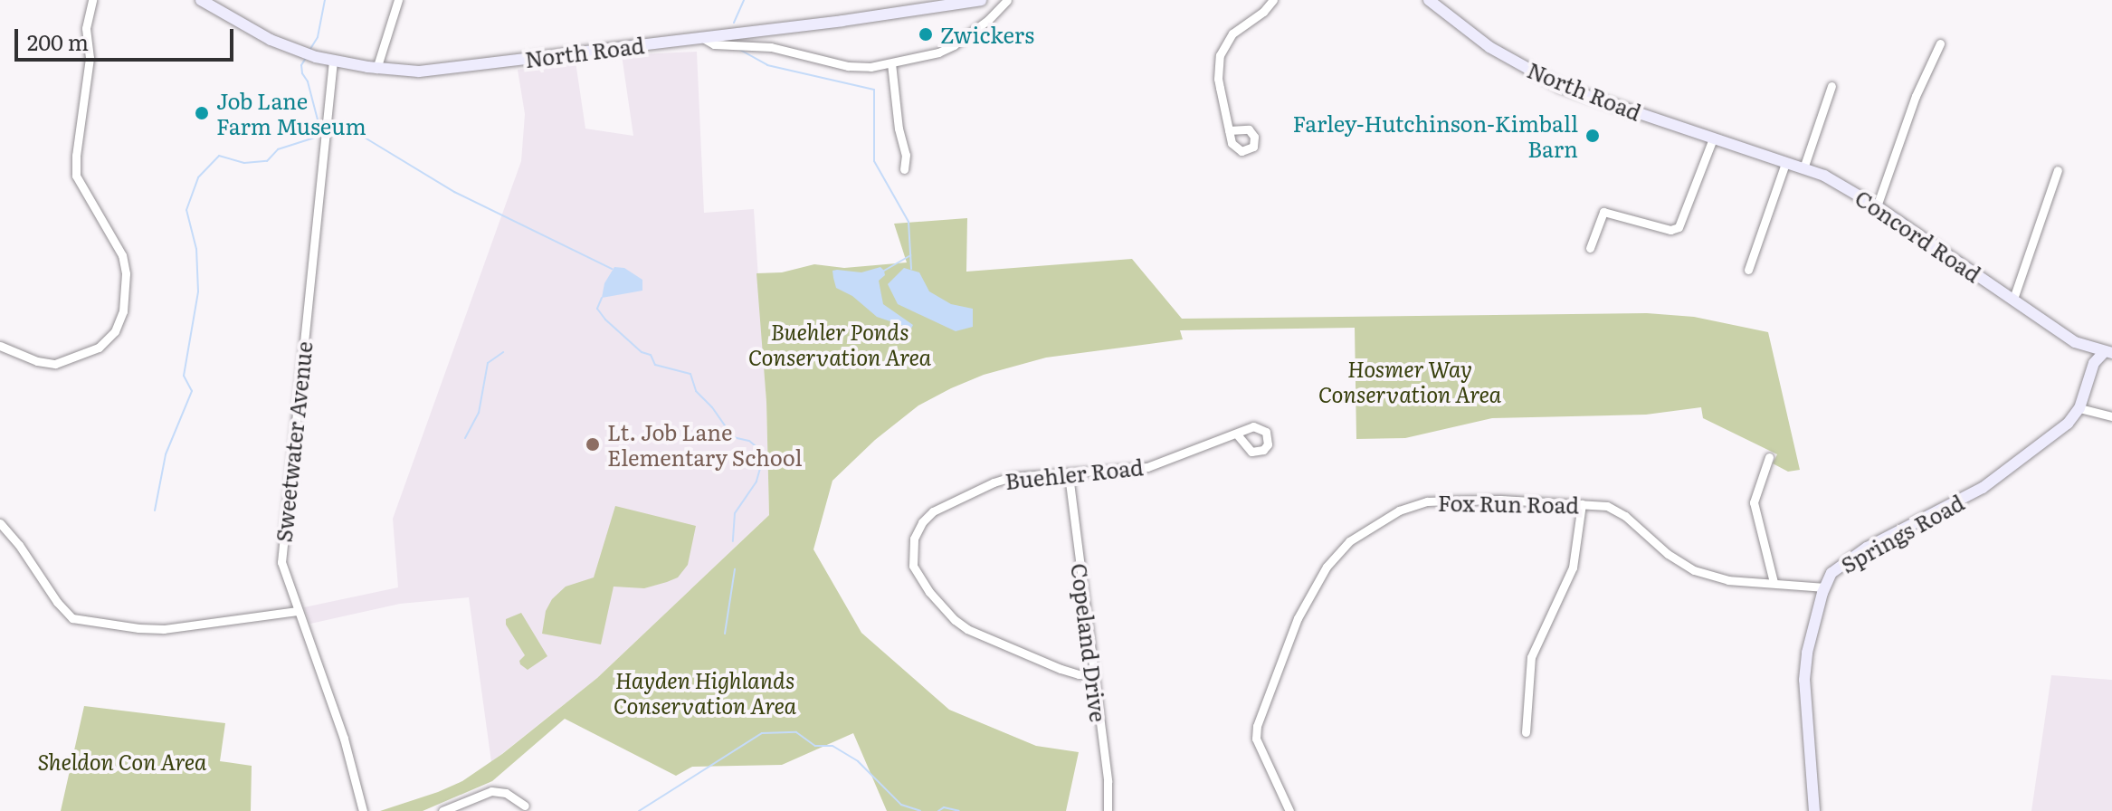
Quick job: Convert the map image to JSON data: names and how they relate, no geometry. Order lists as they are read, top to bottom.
{
  "streets": {
    "main road": ["North Road", "Concord Road", "Springs Road"],
    "street": [
      "Sweetwater Avenue",
      "Buehler Road",
      "Fox Run Road",
      "Copeland Drive"
    ]
  },
  "crossings": [
    ["North Road", "Concord Road"],
    ["North Road", "Sweetwater Avenue"],
    ["Concord Road", "Springs Road"],
    ["Buehler Road", "Copeland Drive"],
    ["Fox Run Road", "Springs Road"]
  ],
  "parks": [
    "Buehler Ponds Conservation Area",
    "Hosmer Way Conservation Area",
    "Hayden Highlands Conservation Area",
    "Sheldon Con Area"
  ],
  "places": [
    "Zwickers",
    "Job Lane Farm Museum",
    "Farley-Hutchinson-Kimball Barn",
    "Lt. Job Lane Elementary School"
  ],
  "scale_bar": "200 m"
}
